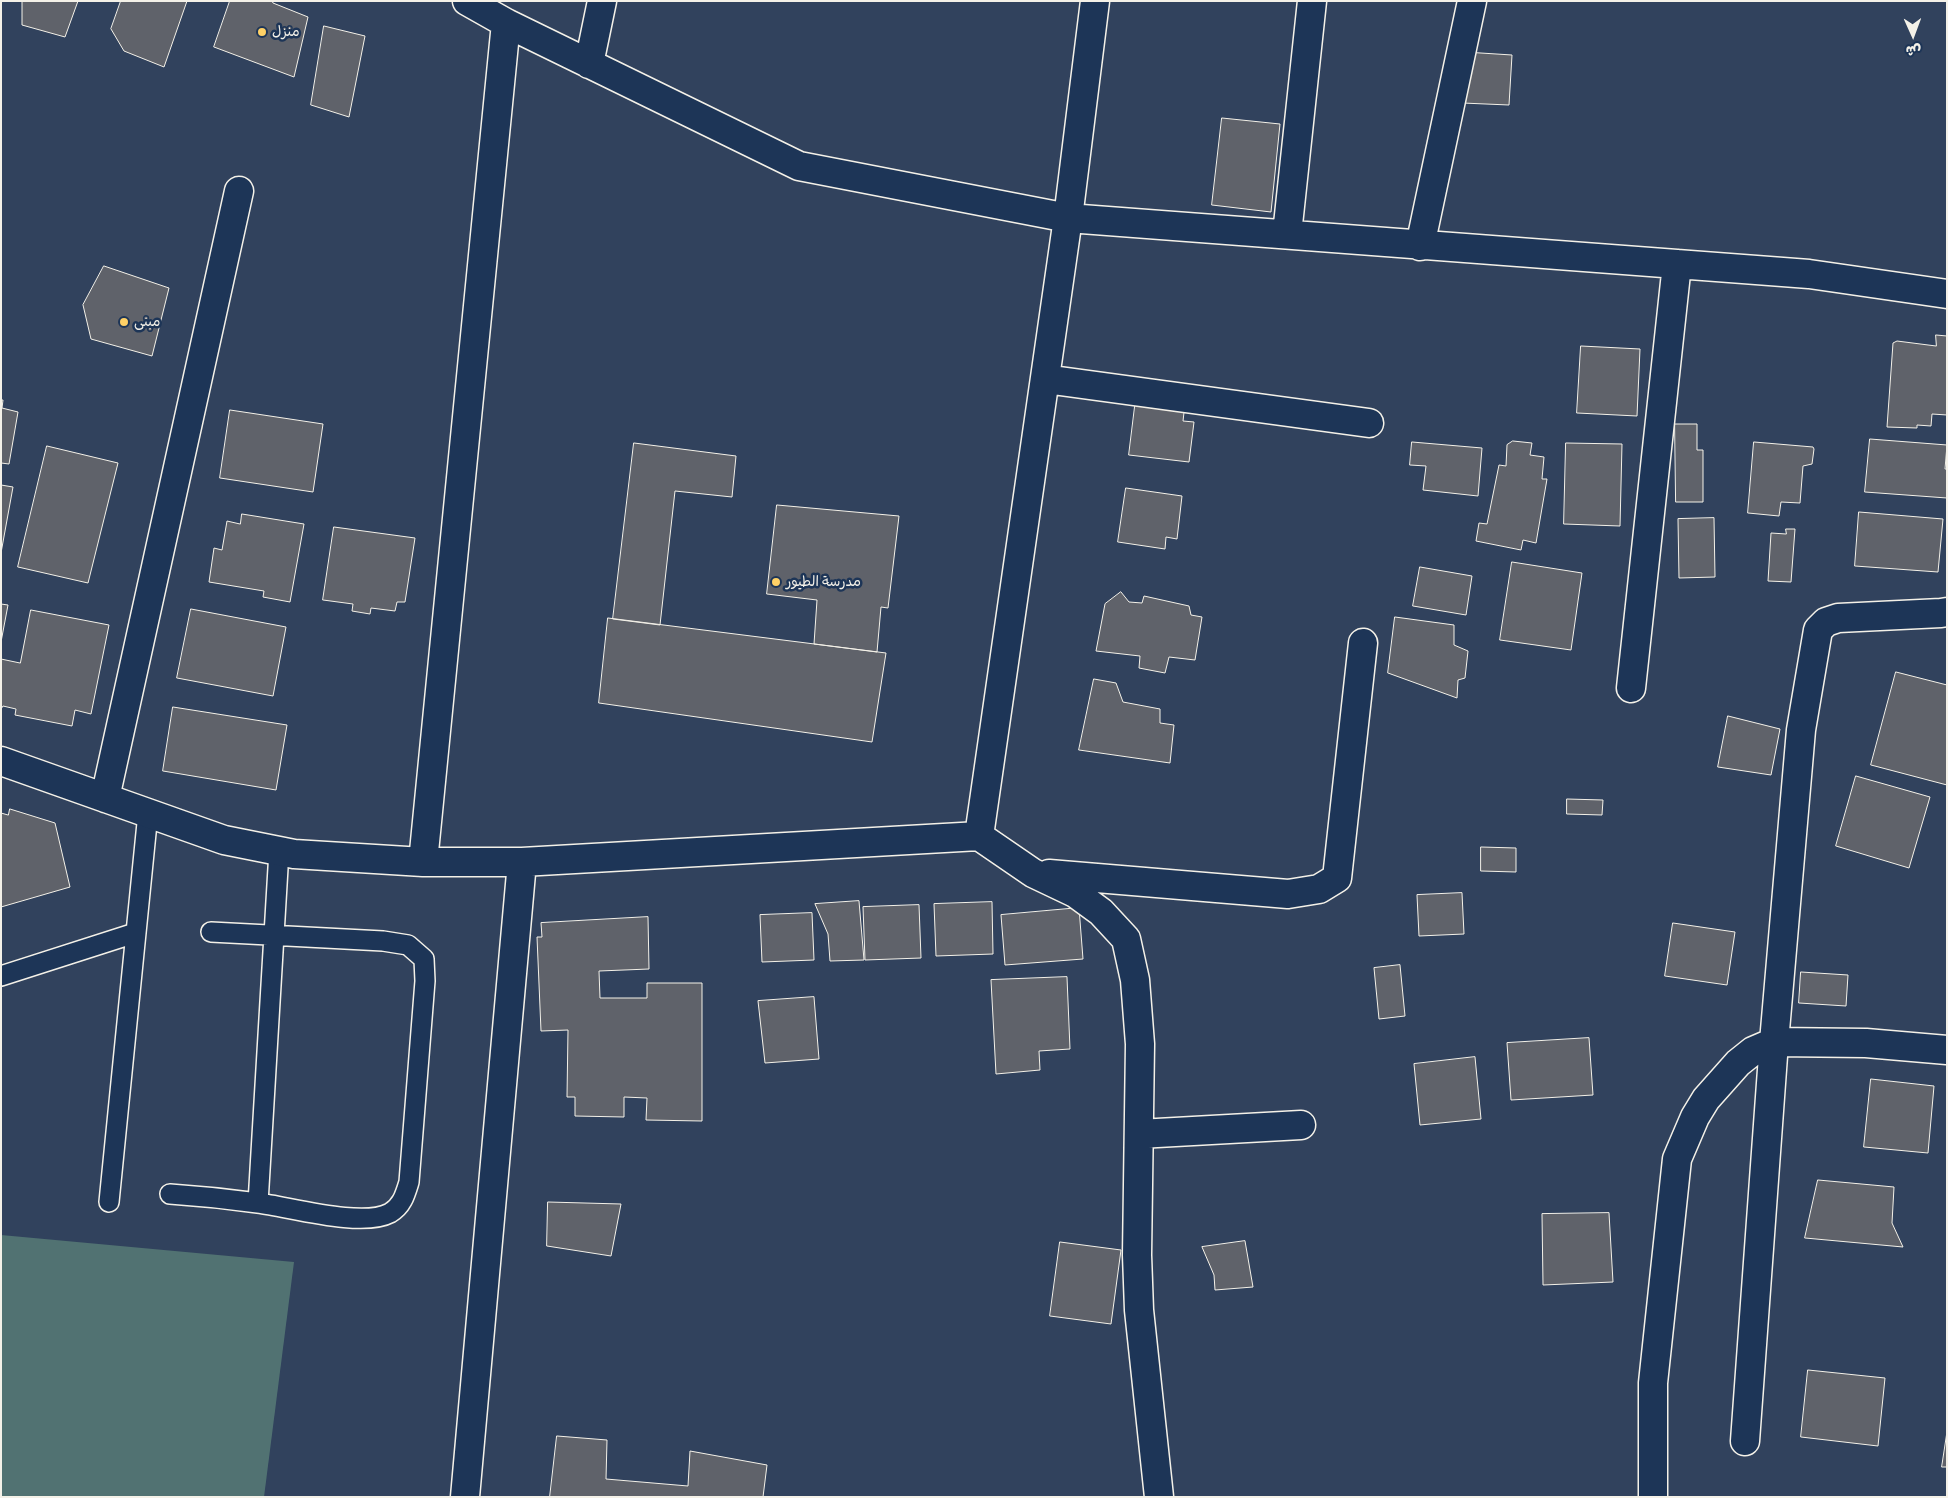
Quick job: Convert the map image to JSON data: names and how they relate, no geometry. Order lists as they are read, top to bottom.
{
  "places": ["منزل", "مبنى", "مدرسة الطيور"],
  "north": "bottom"
}
